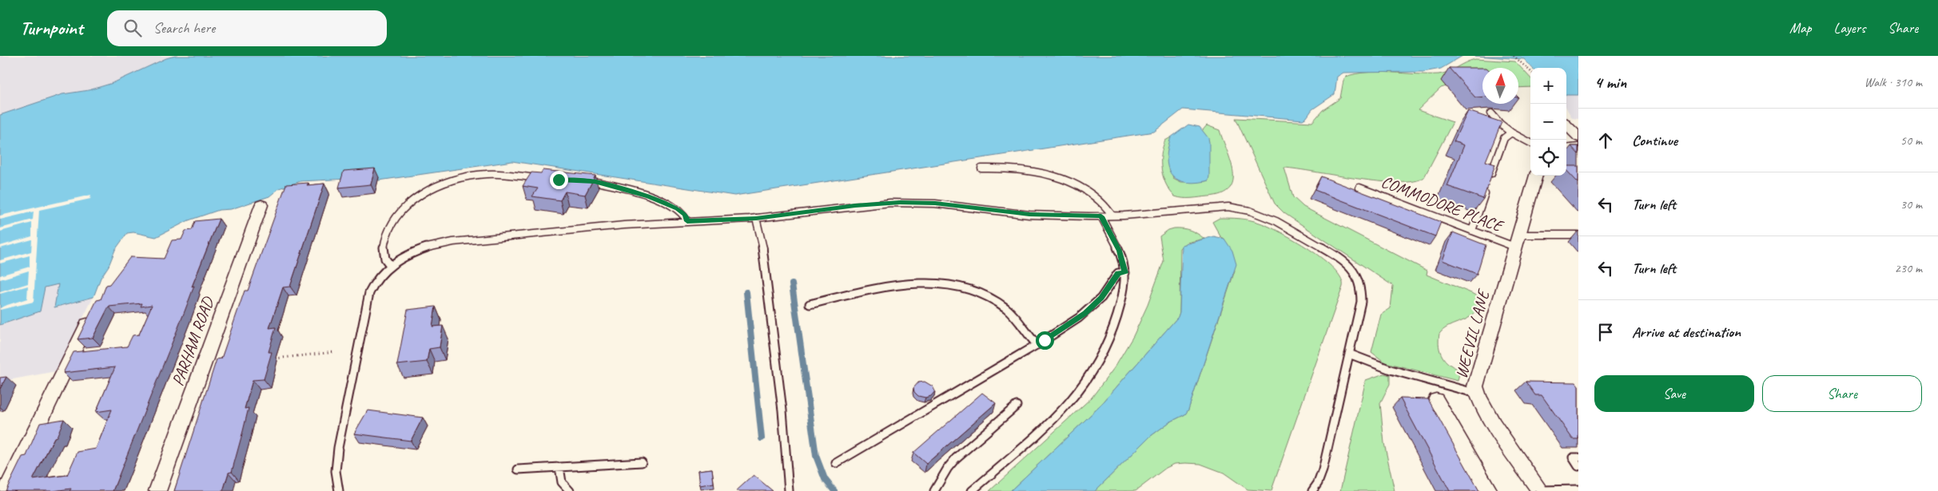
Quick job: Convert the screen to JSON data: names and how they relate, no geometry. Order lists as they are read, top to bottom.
{
  "streets": {
    "street": ["WEEVIL LANE", "PARHAM ROAD"],
    "lane": ["COMMODORE PLACE"]
  },
  "crossings": [
    ["COMMODORE PLACE", "WEEVIL LANE"]
  ],
  "north": "top",
  "page": {
    "header": "Turnpoint",
    "search": "Search here",
    "nav": ["Map", "Layers", "Share"],
    "heading": ["4 min", "Walk · 310 m"],
    "map_buttons": ["+", "−"],
    "list": [
      ["Continue", "50 m"],
      ["Turn left", "30 m"],
      ["Turn left", "230 m"],
      "Arrive at destination"
    ],
    "buttons": ["Save", "Share"]
  }
}
